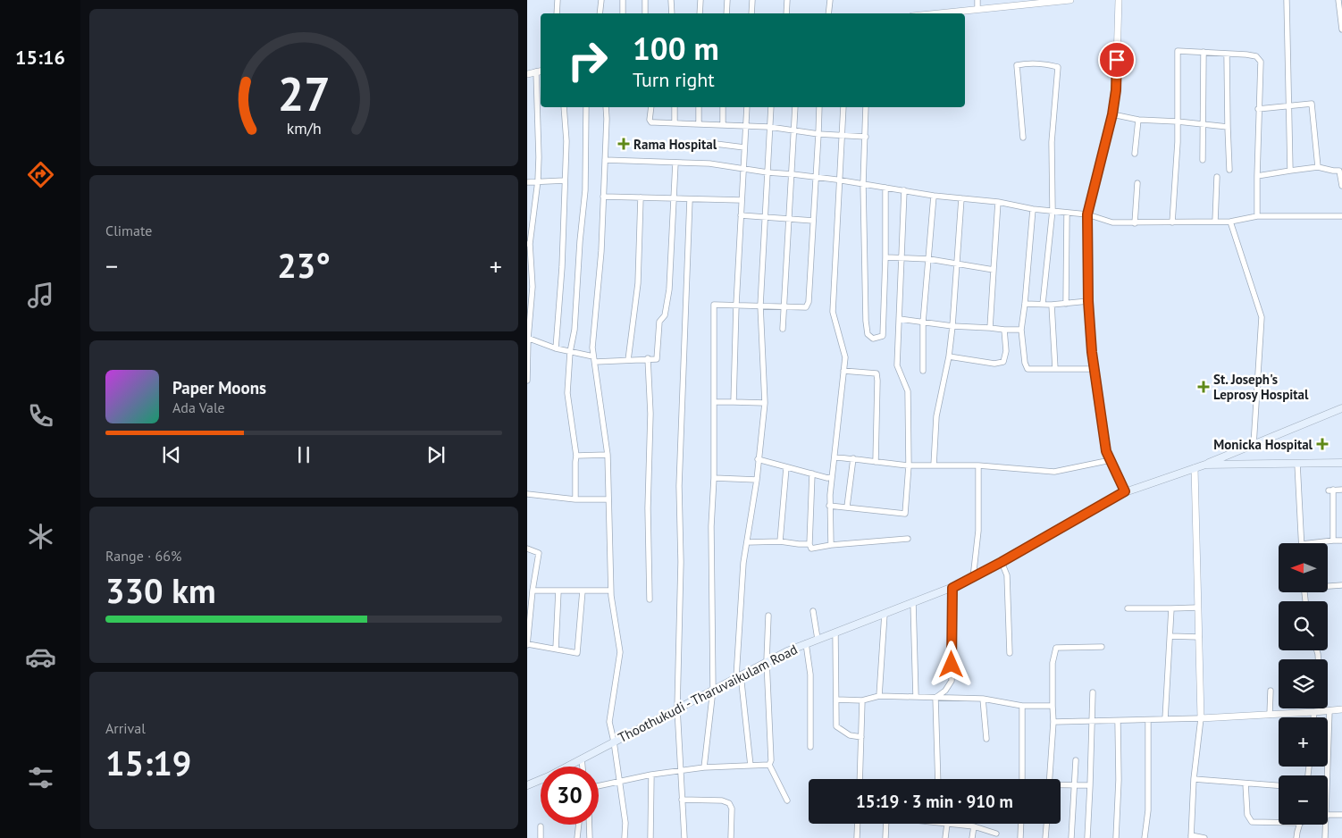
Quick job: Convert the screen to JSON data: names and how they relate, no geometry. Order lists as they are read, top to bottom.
{
  "streets": {
    "main road": ["Thoothukudi - Tharuvaikulam Road"]
  },
  "places": {
    "health": ["Rama Hospital", "St. Joseph's Leprosy Hospital", "Monicka Hospital"]
  },
  "north": "left",
  "page": {
    "tabs": "15:16",
    "turn": ["100 m", "Turn right"],
    "tile": [
      "Climate",
      ["Range · 66%", "330 km"],
      ["Arrival", "15:19"]
    ],
    "heat": ["−", "23°", "+"],
    "song": ["Paper Moons", "Ada Vale"],
    "map_buttons": ["+", "−"],
    "limit": "30",
    "trip": "15:19 · 3 min · 910 m",
    "gauge": ["27", "km/h"]
  }
}
